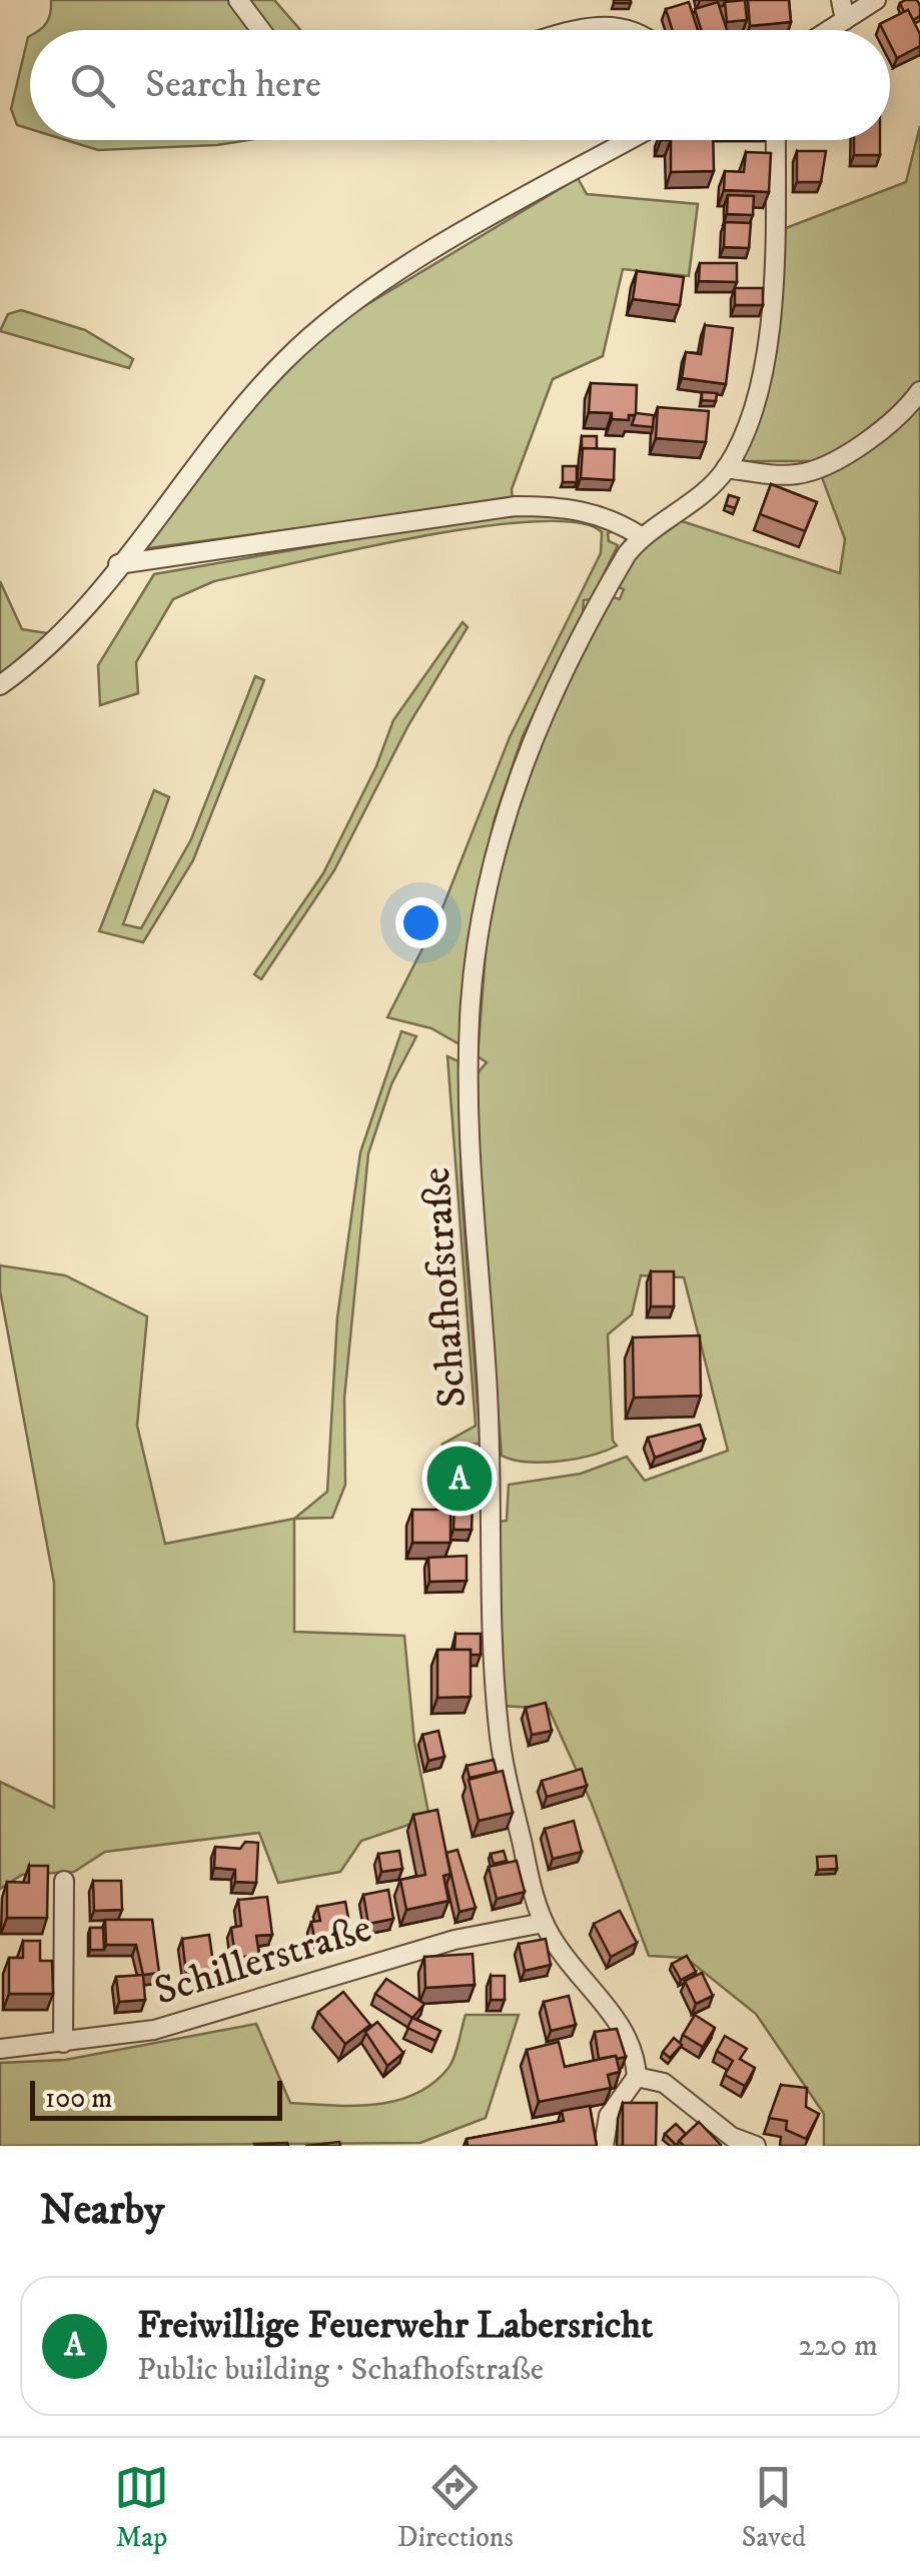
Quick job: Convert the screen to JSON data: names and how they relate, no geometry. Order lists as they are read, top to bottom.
{
  "streets": {
    "street": ["Schafhofstraße", "Schillerstraße"]
  },
  "crossings": [
    ["Schafhofstraße", "Schillerstraße"]
  ],
  "scale_bar": "100 m",
  "page": {
    "search": "Search here",
    "pins": "A",
    "scale": "100 m",
    "heading": "Nearby",
    "list": [
      {
        "mark": "A",
        "name": "Freiwillige Feuerwehr Labersricht",
        "note": "Public building · Schafhofstraße",
        "value": "220 m"
      }
    ],
    "nav": ["Map", "Directions", "Saved"]
  }
}
